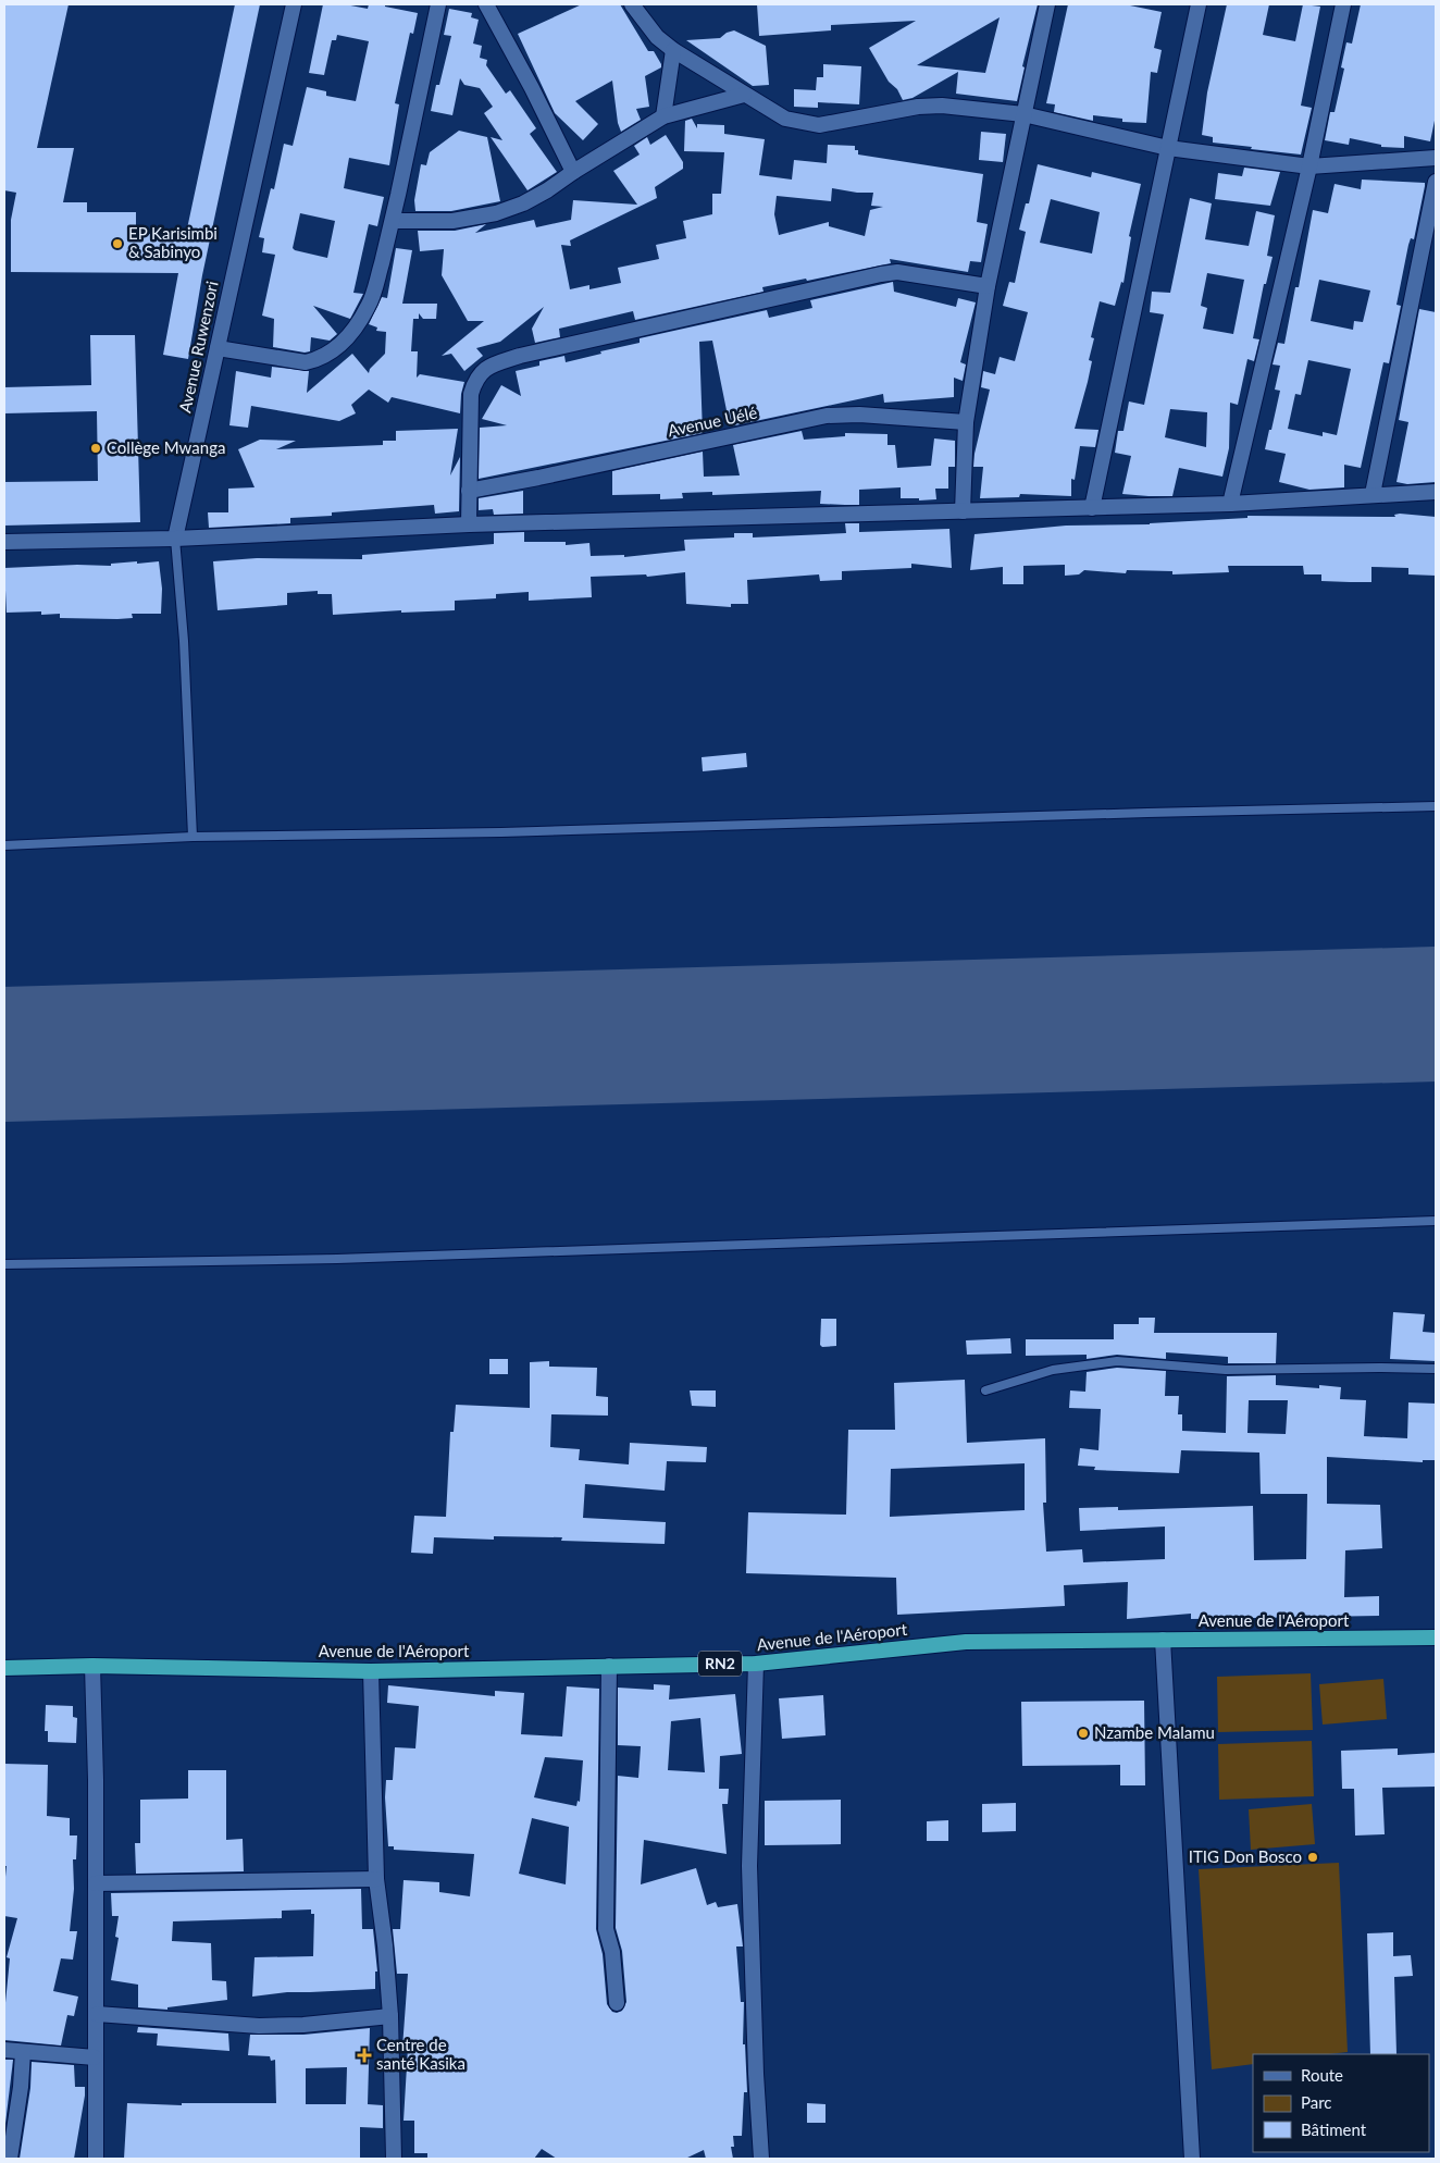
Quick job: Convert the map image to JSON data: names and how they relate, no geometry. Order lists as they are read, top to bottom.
{
  "streets": {
    "highway": ["Avenue de l'Aéroport", "RN2"],
    "street": ["Avenue Ruwenzori", "Avenue Uélé"]
  },
  "places": {
    "other": [
      "EP Karisimbi & Sabinyo",
      "Collège Mwanga",
      "Nzambe Malamu",
      "ITIG Don Bosco"
    ],
    "health": ["Centre de santé Kasika"]
  },
  "legend": ["Route", "Parc", "Bâtiment"]
}
